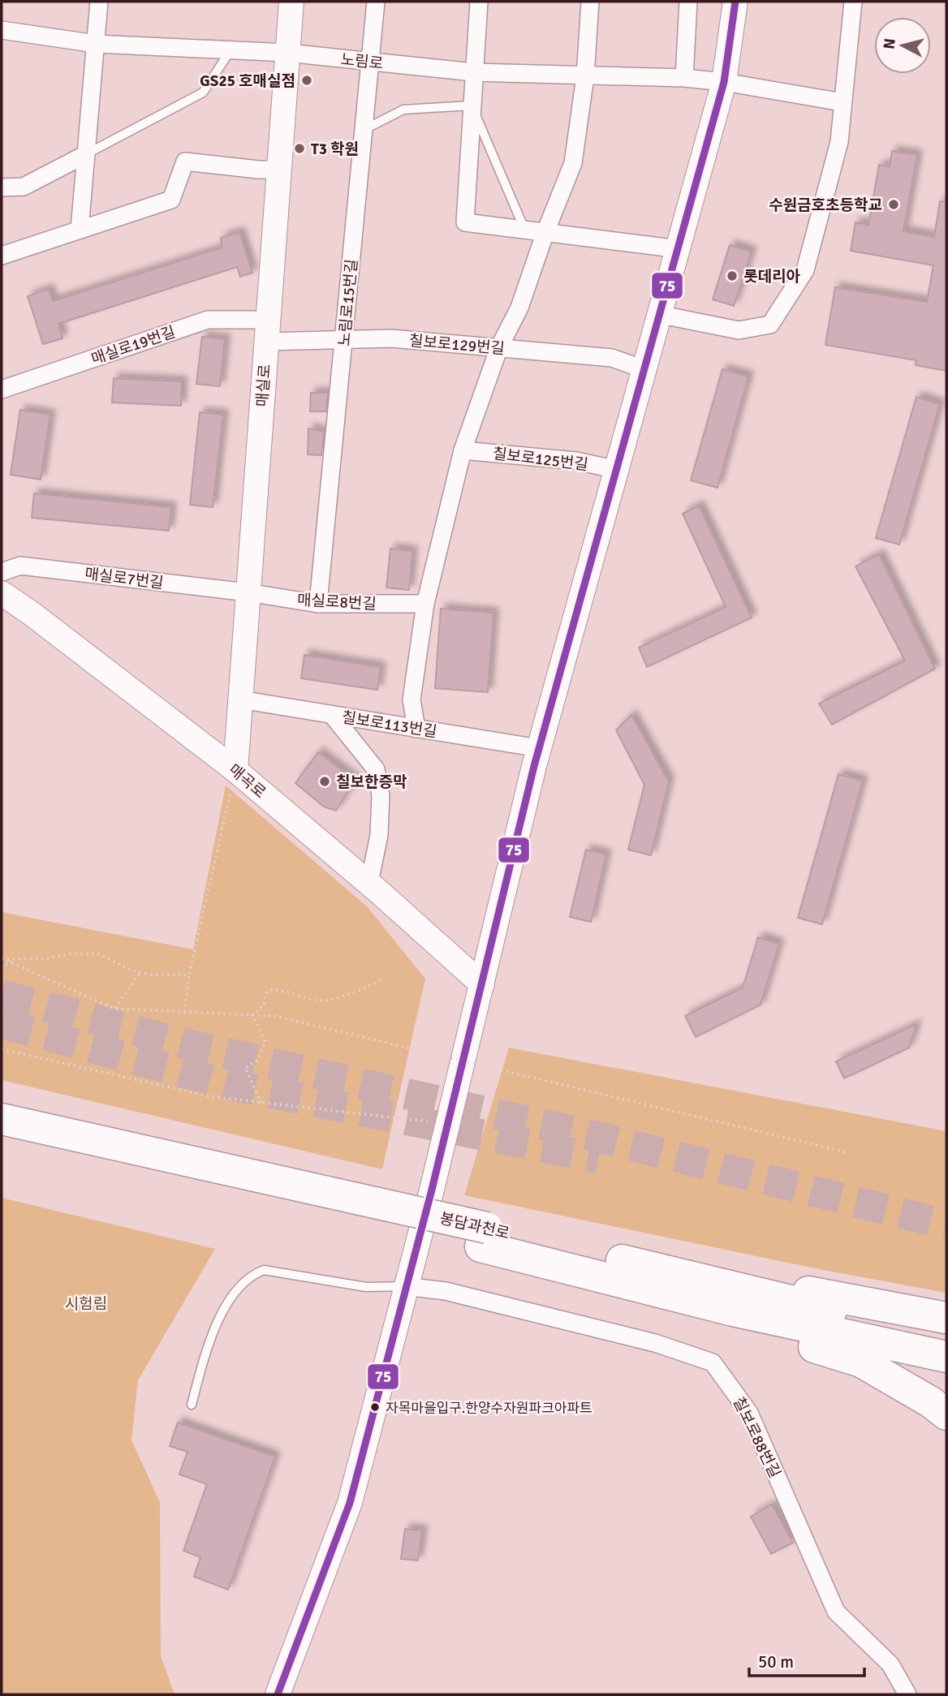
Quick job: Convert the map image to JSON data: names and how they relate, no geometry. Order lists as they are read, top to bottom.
{
  "streets": {
    "highway": ["봉담과천로"],
    "main road": ["매실로", "매곡로"],
    "street": [
      "노림로",
      "노림로15번길",
      "칠보로129번길",
      "매실로19번길",
      "칠보로125번길",
      "매실로7번길",
      "매실로8번길",
      "칠보로113번길",
      "칠보로88번길"
    ]
  },
  "crossings": [
    ["노림로", "노림로15번길"],
    ["노림로", "매실로"],
    ["노림로15번길", "칠보로129번길"],
    ["노림로15번길", "매실로8번길"],
    ["칠보로129번길", "매실로19번길"],
    ["칠보로129번길", "매실로"],
    ["매실로19번길", "매실로"],
    ["매실로", "매실로7번길"],
    ["매실로", "매실로8번길"],
    ["매실로", "칠보로113번길"],
    ["매실로", "매곡로"],
    ["매실로7번길", "매실로8번길"]
  ],
  "parks": ["시험림"],
  "places": [
    "GS25 호매실점",
    "T3 학원",
    "수원금호초등학교",
    "롯데리아",
    "칠보한증막",
    "자목마을입구.한양수자원파크아파트"
  ],
  "lines": ["transit line 75"],
  "scale_bar": "50 m",
  "north": "left"
}
